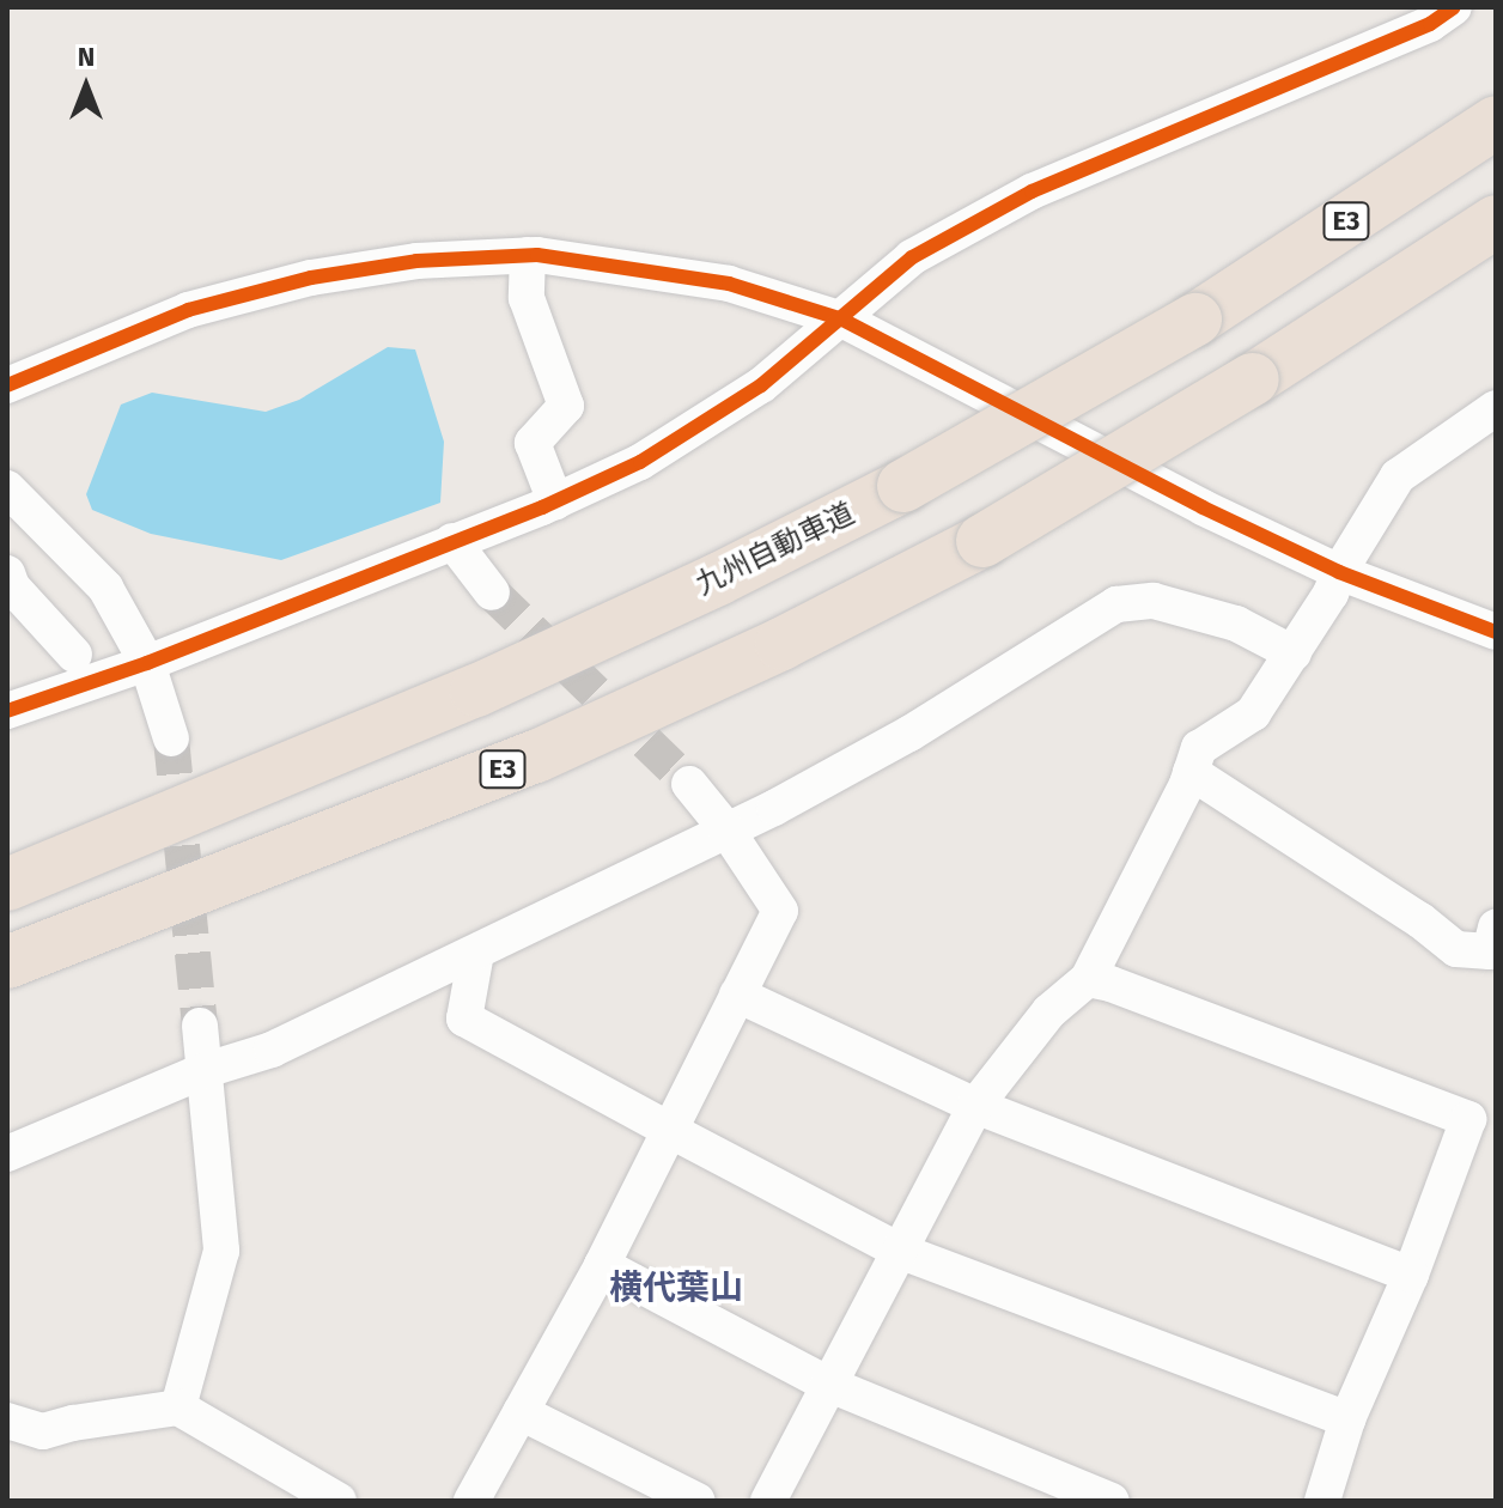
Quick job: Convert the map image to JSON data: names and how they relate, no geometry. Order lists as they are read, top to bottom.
{
  "streets": {
    "highway": ["E3", "九州自動車道"]
  },
  "districts": ["横代葉山"],
  "north": "top"
}
